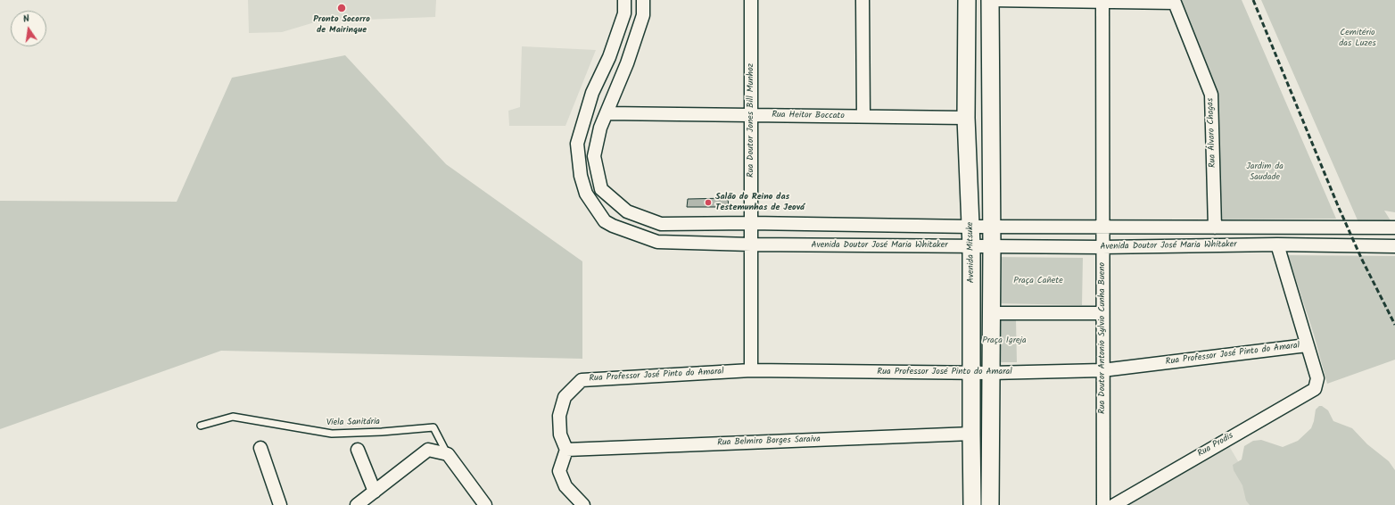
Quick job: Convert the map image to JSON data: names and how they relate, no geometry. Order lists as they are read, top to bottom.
{
  "streets": {
    "main road": ["Avenida Mitsuke"],
    "street": [
      "Rua Heitor Boccato",
      "Rua Doutor Jones Bill Munhoz",
      "Rua Álvaro Chagas",
      "Avenida Doutor José Maria Whitaker",
      "Rua Doutor Antonio Sylvio Cunha Bueno",
      "Rua Professor José Pinto do Amaral",
      "Rua Belmiro Borges Saraiva",
      "Rua Prodis"
    ],
    "lane": ["Viela Sanitária"]
  },
  "crossings": [
    ["Rua Heitor Boccato", "Rua Doutor Jones Bill Munhoz"],
    ["Rua Heitor Boccato", "Avenida Doutor José Maria Whitaker"],
    ["Rua Heitor Boccato", "Avenida Mitsuke"],
    ["Rua Doutor Jones Bill Munhoz", "Avenida Doutor José Maria Whitaker"],
    ["Rua Doutor Jones Bill Munhoz", "Rua Professor José Pinto do Amaral"],
    ["Rua Álvaro Chagas", "Avenida Doutor José Maria Whitaker"],
    ["Rua Álvaro Chagas", "Rua Doutor Antonio Sylvio Cunha Bueno"],
    ["Avenida Doutor José Maria Whitaker", "Avenida Mitsuke"],
    ["Avenida Doutor José Maria Whitaker", "Rua Doutor Antonio Sylvio Cunha Bueno"],
    ["Avenida Mitsuke", "Rua Professor José Pinto do Amaral"],
    ["Avenida Mitsuke", "Rua Belmiro Borges Saraiva"],
    ["Rua Doutor Antonio Sylvio Cunha Bueno", "Rua Professor José Pinto do Amaral"],
    ["Rua Professor José Pinto do Amaral", "Rua Belmiro Borges Saraiva"],
    ["Rua Professor José Pinto do Amaral", "Rua Prodis"]
  ],
  "parks": [
    "Cemitério das Luzes",
    "Jardim da Saudade",
    "Praça Cañete",
    "Praça Igreja"
  ],
  "places": ["Pronto Socorro de Mairinque", "Salão do Reino das Testemunhas de Jeová"],
  "north": "top"
}
